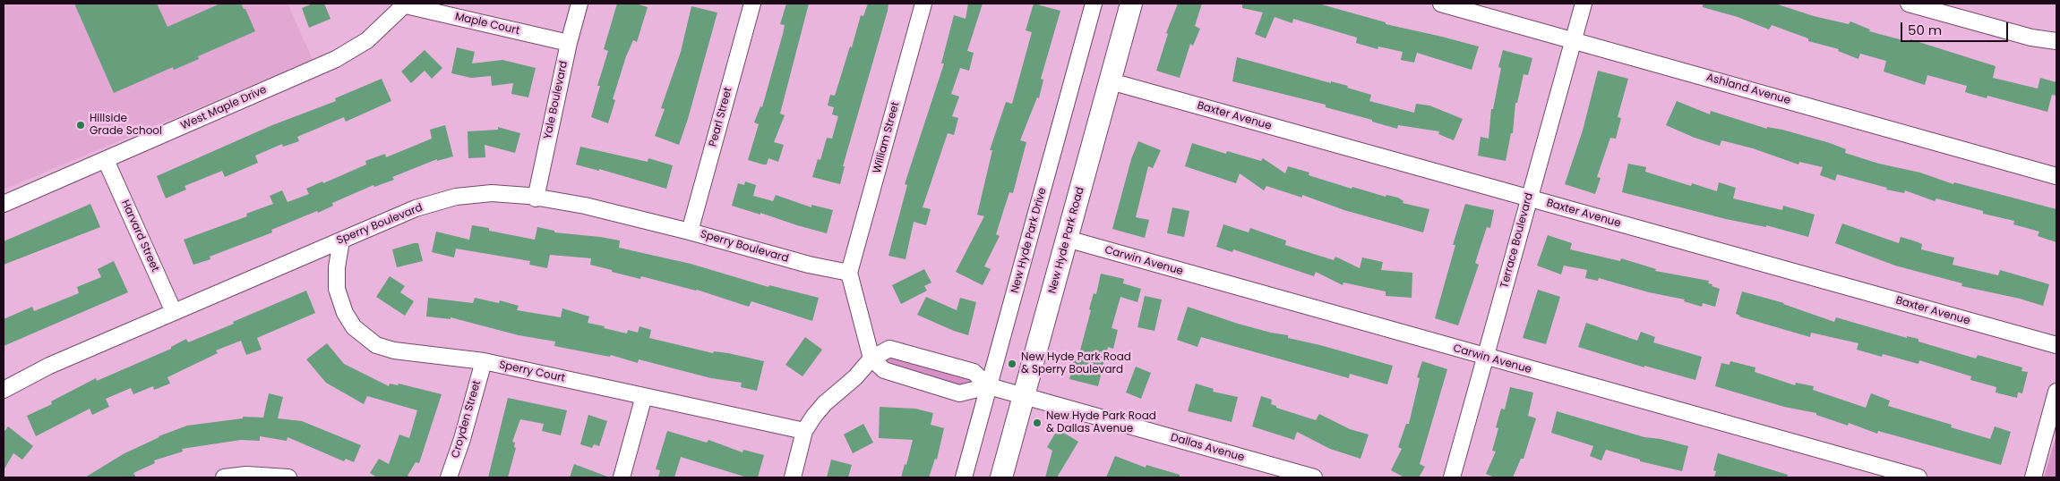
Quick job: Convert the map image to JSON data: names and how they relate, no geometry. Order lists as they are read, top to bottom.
{
  "streets": {
    "main road": ["New Hyde Park Road"],
    "street": [
      "Maple Court",
      "Ashland Avenue",
      "Yale Boulevard",
      "West Maple Drive",
      "Baxter Avenue",
      "Pearl Street",
      "William Street",
      "Sperry Boulevard",
      "Harvard Street",
      "New Hyde Park Drive",
      "Terrace Boulevard",
      "Carwin Avenue",
      "Sperry Court",
      "Croyden Street",
      "Dallas Avenue"
    ]
  },
  "crossings": [
    ["Maple Court", "Yale Boulevard"],
    ["Maple Court", "West Maple Drive"],
    ["Ashland Avenue", "Terrace Boulevard"],
    ["Yale Boulevard", "Sperry Boulevard"],
    ["West Maple Drive", "Harvard Street"],
    ["Baxter Avenue", "New Hyde Park Road"],
    ["Baxter Avenue", "Terrace Boulevard"],
    ["Pearl Street", "Sperry Boulevard"],
    ["William Street", "Sperry Boulevard"],
    ["Sperry Boulevard", "Harvard Street"],
    ["Sperry Boulevard", "Sperry Court"],
    ["New Hyde Park Road", "Carwin Avenue"],
    ["New Hyde Park Road", "Dallas Avenue"],
    ["Terrace Boulevard", "Carwin Avenue"],
    ["Sperry Court", "Croyden Street"]
  ],
  "places": ["Hillside Grade School", "New Hyde Park Road & Sperry Boulevard", "New Hyde Park Road & Dallas Avenue"],
  "scale_bar": "50 m"
}
